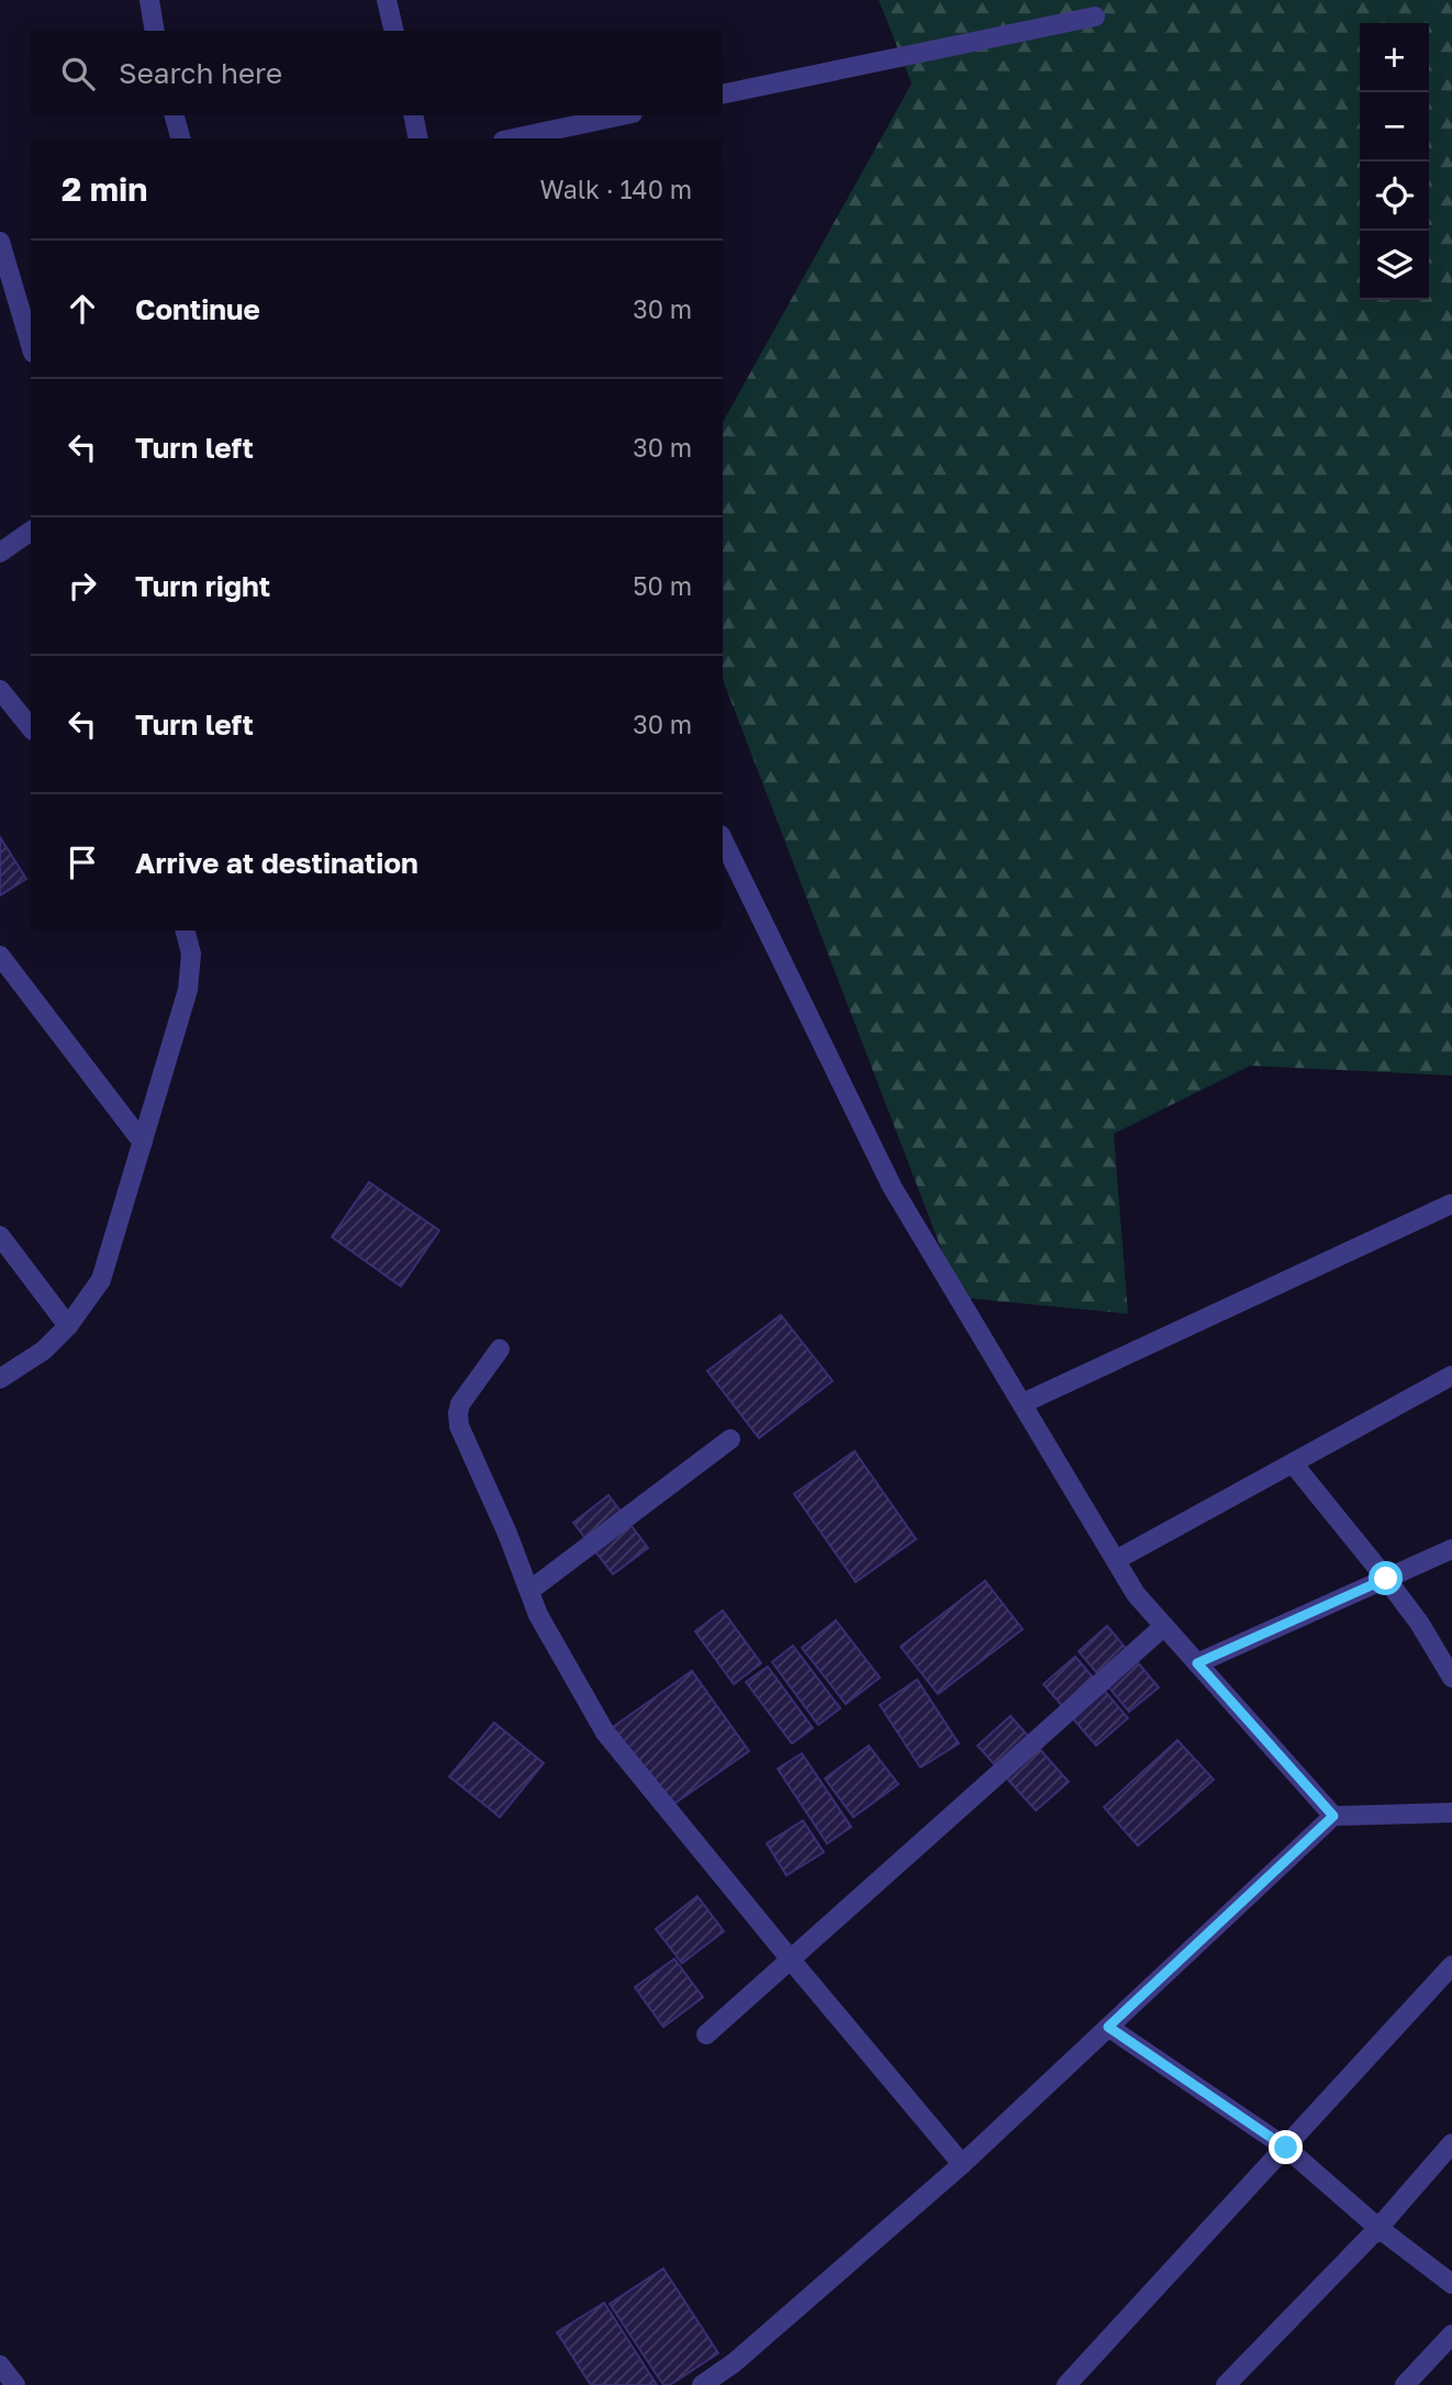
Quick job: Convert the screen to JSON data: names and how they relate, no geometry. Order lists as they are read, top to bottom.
{
  "page": {
    "map_buttons": ["+", "−"],
    "search": "Search here",
    "heading": ["2 min", "Walk · 140 m"],
    "list": [
      ["Continue", "30 m"],
      ["Turn left", "30 m"],
      ["Turn right", "50 m"],
      ["Turn left", "30 m"],
      "Arrive at destination"
    ]
  }
}
